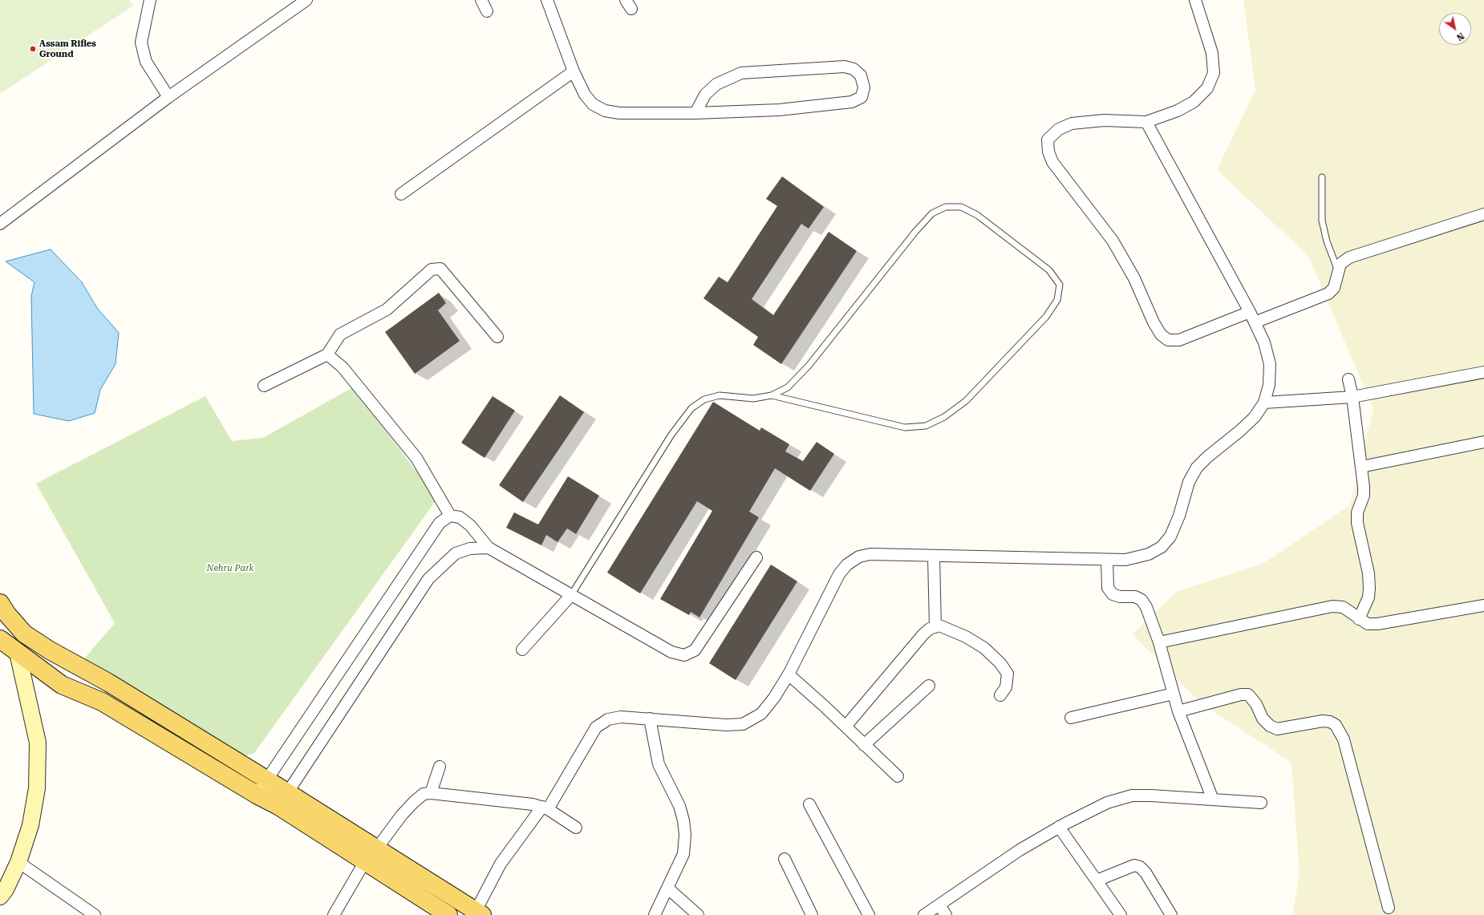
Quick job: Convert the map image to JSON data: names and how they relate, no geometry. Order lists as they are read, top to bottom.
{
  "parks": ["Nehru Park"],
  "places": ["Assam Rifles Ground"],
  "north": "bottom right"
}
